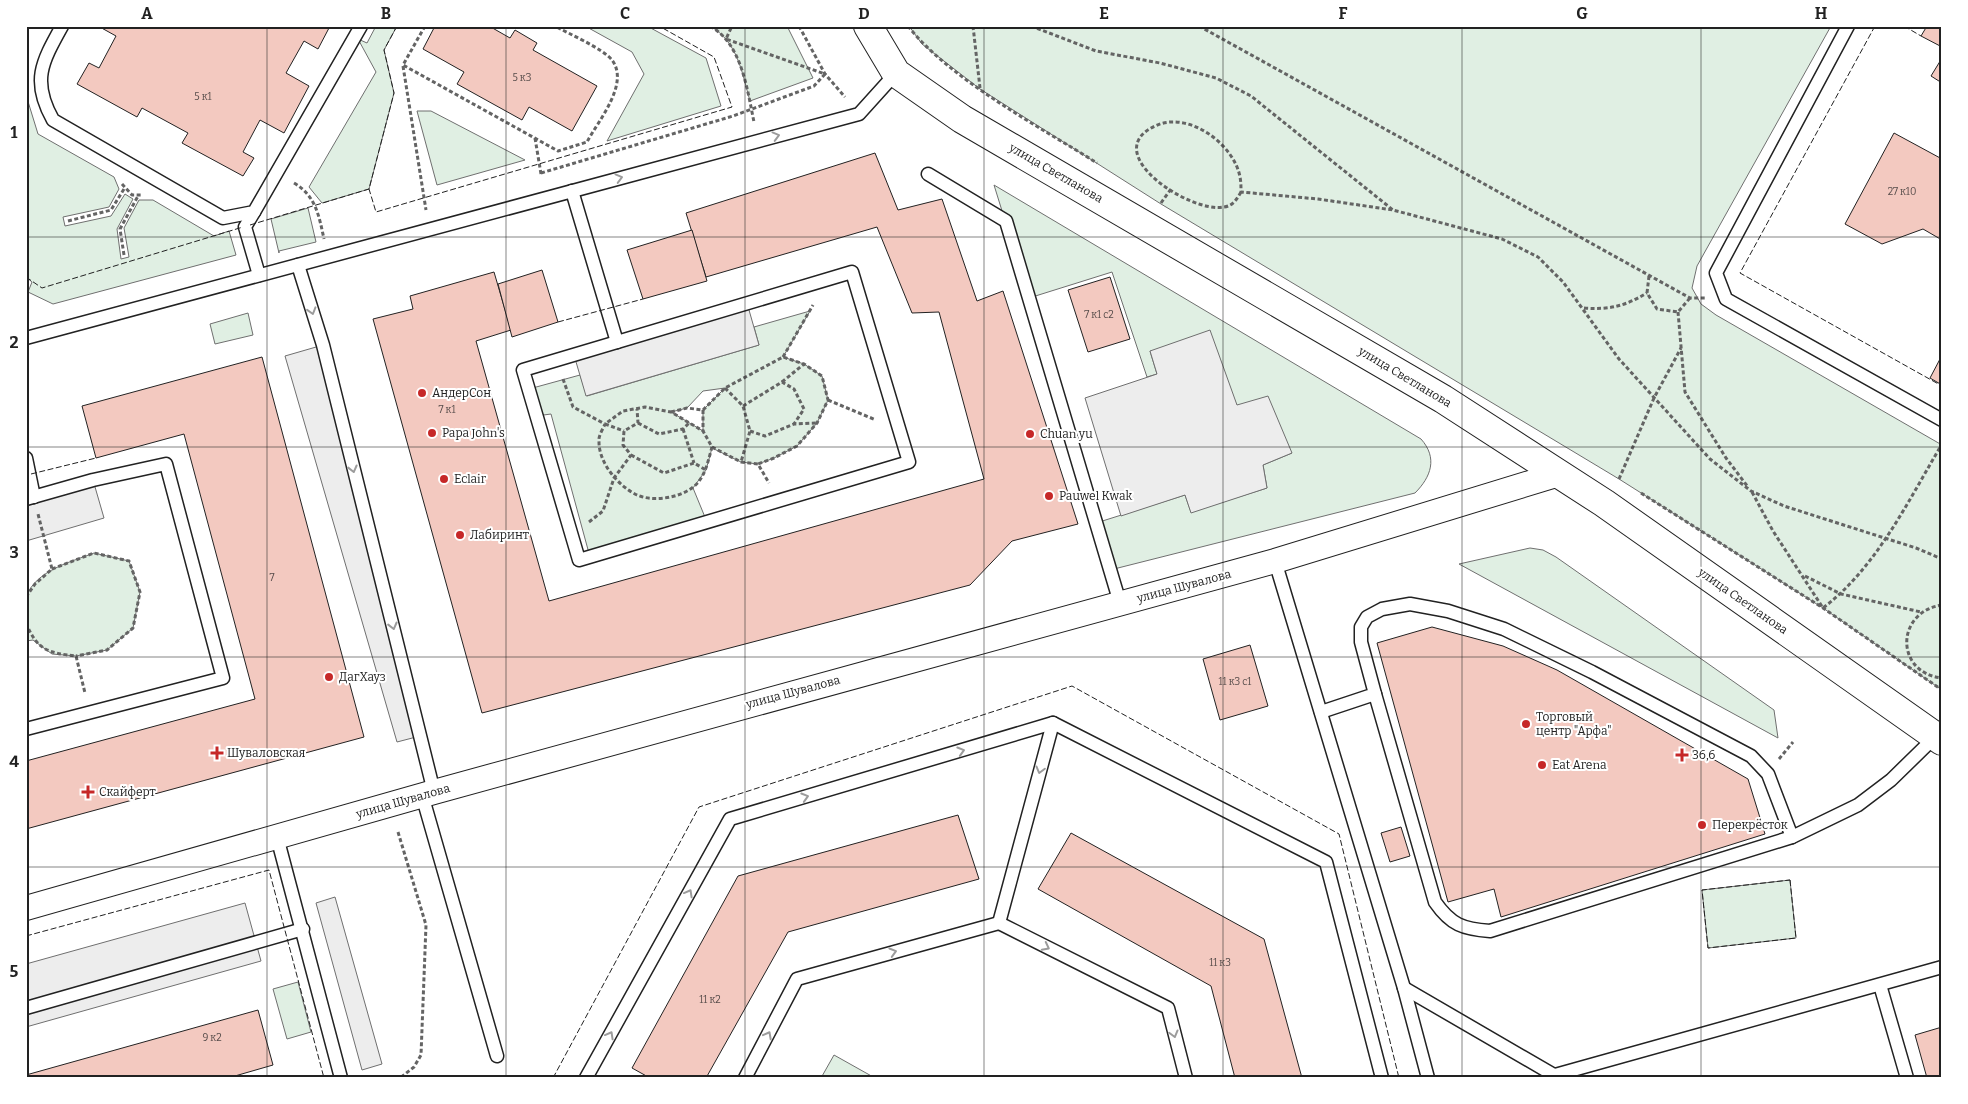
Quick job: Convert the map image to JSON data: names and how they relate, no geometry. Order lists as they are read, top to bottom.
{
  "streets": {
    "street": ["улица Светланова", "улица Шувалова"]
  },
  "crossings": [
    ["улица Светланова", "улица Шувалова"]
  ],
  "places": {
    "other": [
      "АндерСон",
      "Papa John's",
      "Chuan yu",
      "Eclair",
      "Pauwel Kwak",
      "Лабиринт",
      "ДагХауз",
      "Торговый центр \"Арфа\"",
      "Eat Arena",
      "Перекрёсток"
    ],
    "health": ["Шуваловская", "36,6", "Скайферт"]
  },
  "house_numbers": [
    "5 к3",
    "5 к1",
    "27 к10",
    "7 к1 с2",
    "7 к1",
    "7",
    "11 к3 с1",
    "11 к3",
    "11 к2",
    "9 к2"
  ],
  "grid": {
    "columns": [
      "A",
      "B",
      "C",
      "D",
      "E",
      "F",
      "G",
      "H"
    ],
    "rows": [
      "1",
      "2",
      "3",
      "4",
      "5"
    ]
  }
}
